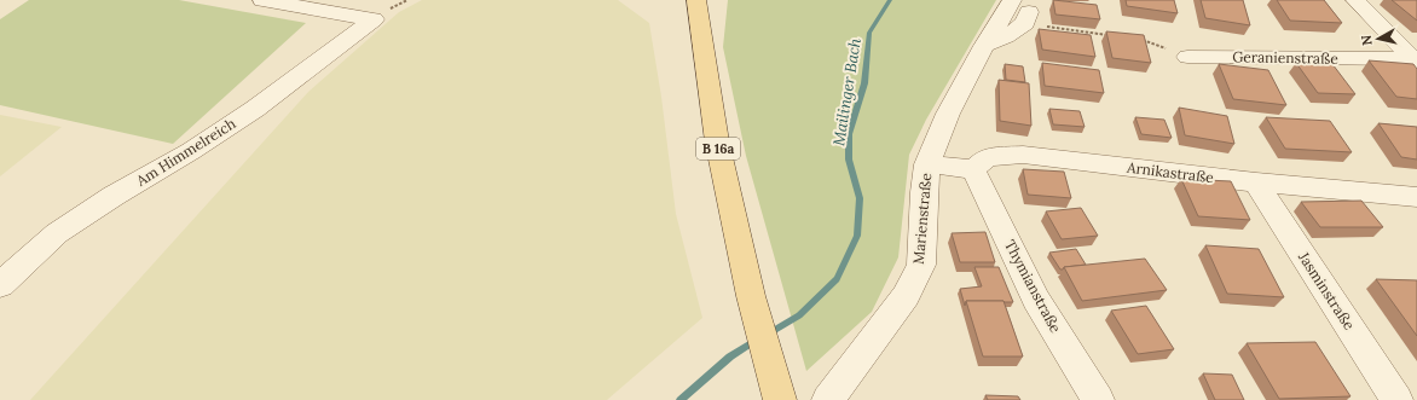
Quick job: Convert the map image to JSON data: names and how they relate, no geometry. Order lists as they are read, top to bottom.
{
  "streets": {
    "main road": ["B 16a"],
    "street": [
      "Geranienstraße",
      "Am Himmelreich",
      "Arnikastraße",
      "Marienstraße",
      "Thymianstraße",
      "Jasminstraße"
    ]
  },
  "crossings": [
    ["Arnikastraße", "Thymianstraße"],
    ["Arnikastraße", "Jasminstraße"]
  ],
  "water": ["Mailinger Bach"],
  "north": "left"
}
